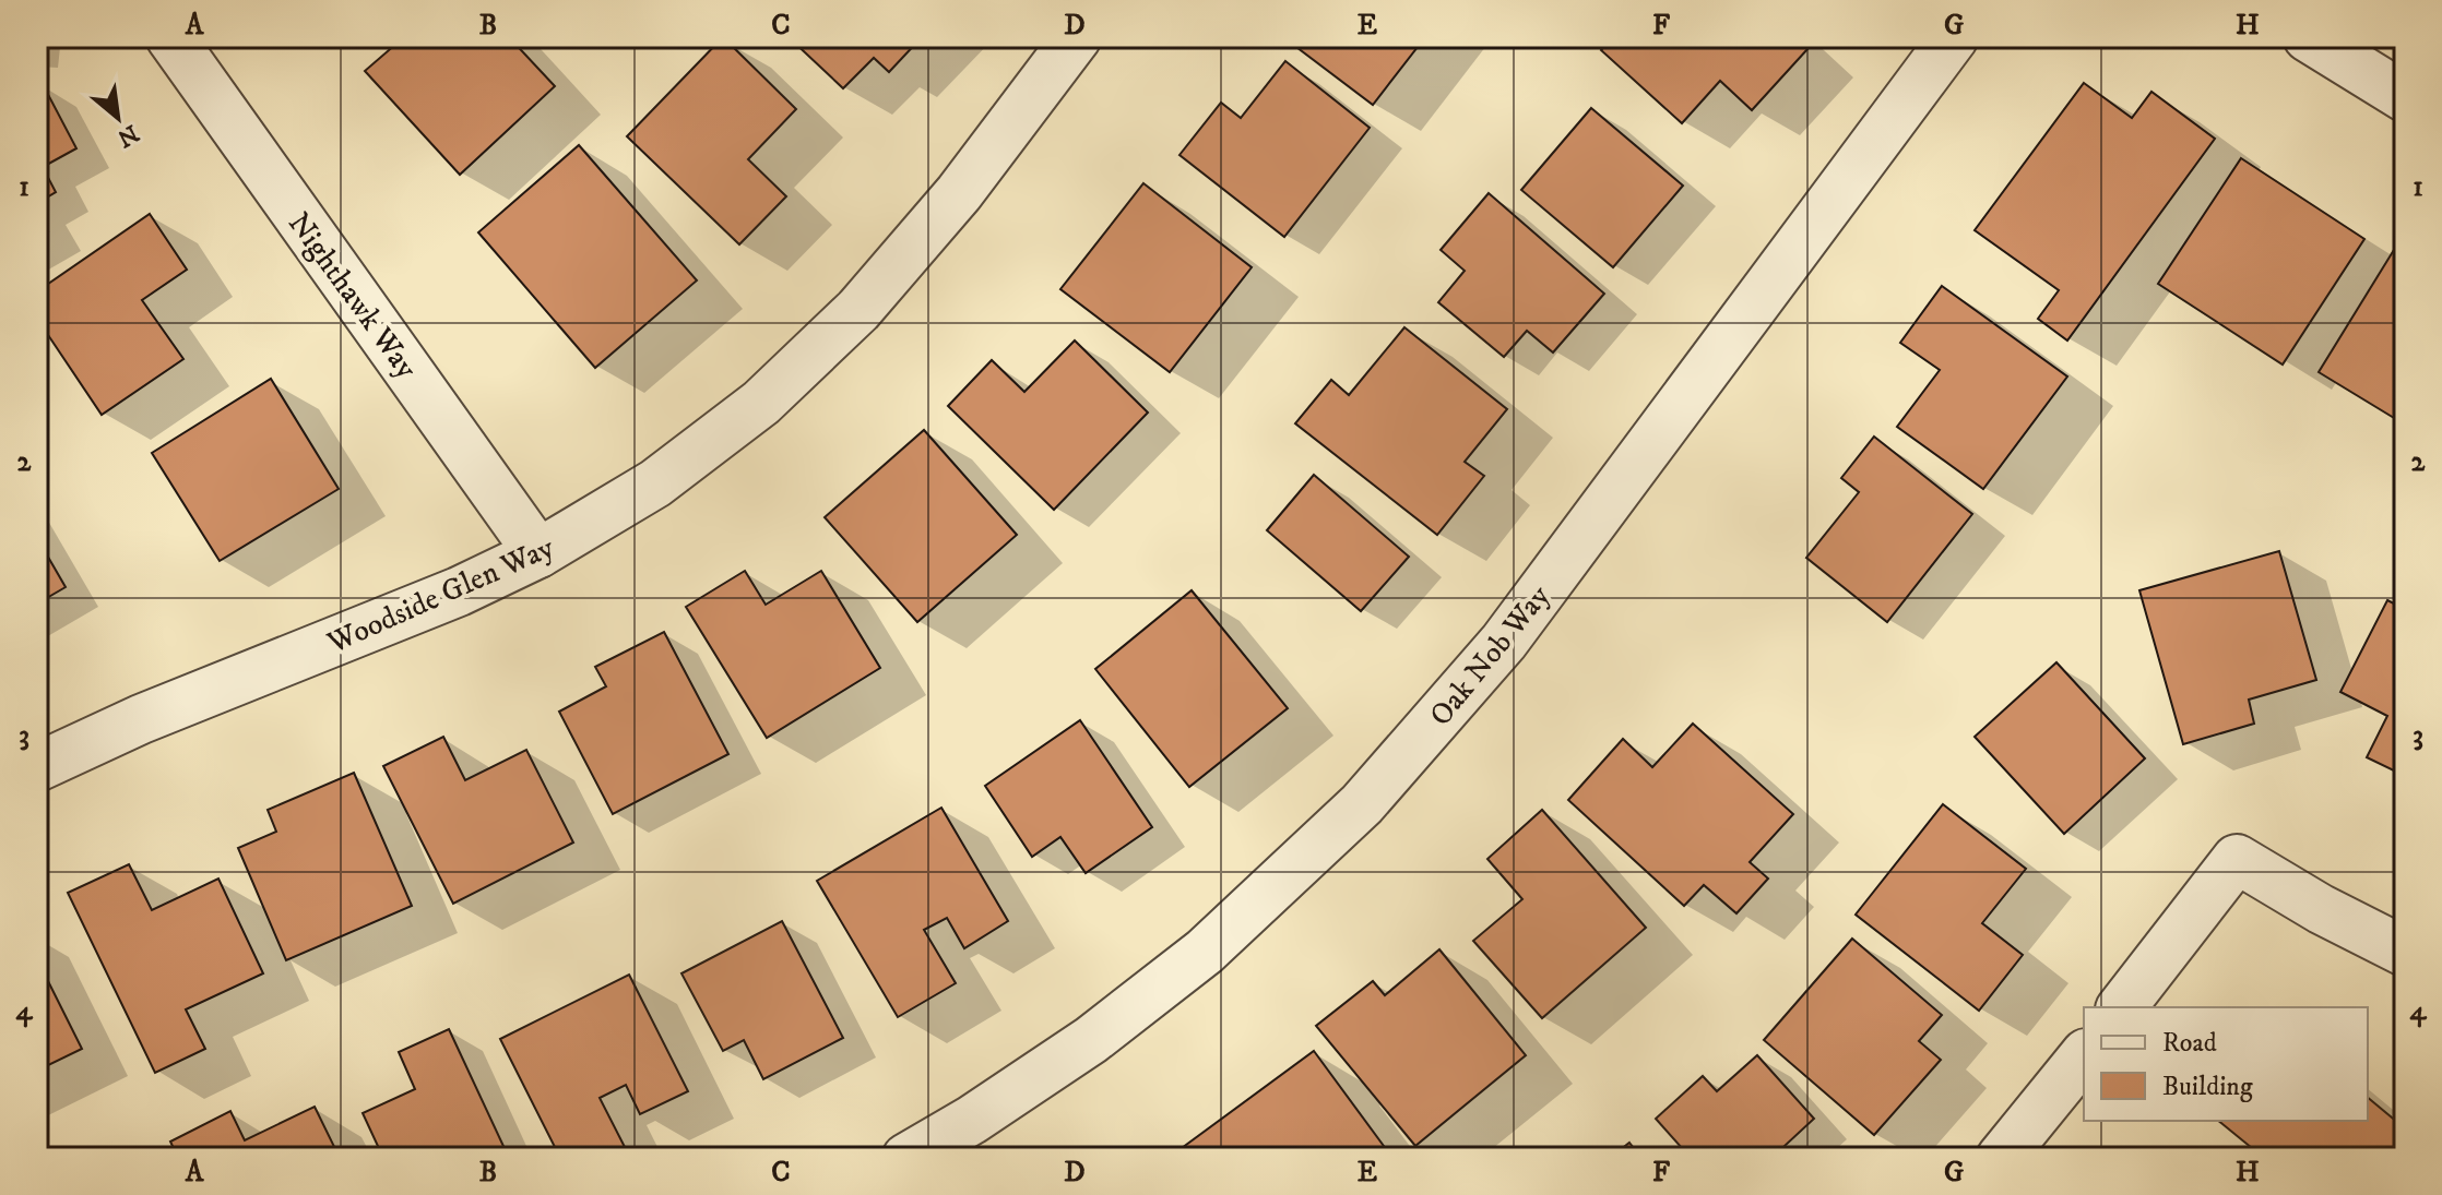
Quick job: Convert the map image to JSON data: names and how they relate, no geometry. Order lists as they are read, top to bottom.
{
  "streets": {
    "street": ["Nighthawk Way", "Woodside Glen Way", "Oak Nob Way"]
  },
  "crossings": [
    ["Nighthawk Way", "Woodside Glen Way"]
  ],
  "legend": ["Road", "Building"],
  "north": "bottom right",
  "grid": {
    "columns": [
      "A",
      "B",
      "C",
      "D",
      "E",
      "F",
      "G",
      "H"
    ],
    "rows": [
      "1",
      "2",
      "3",
      "4"
    ]
  }
}
